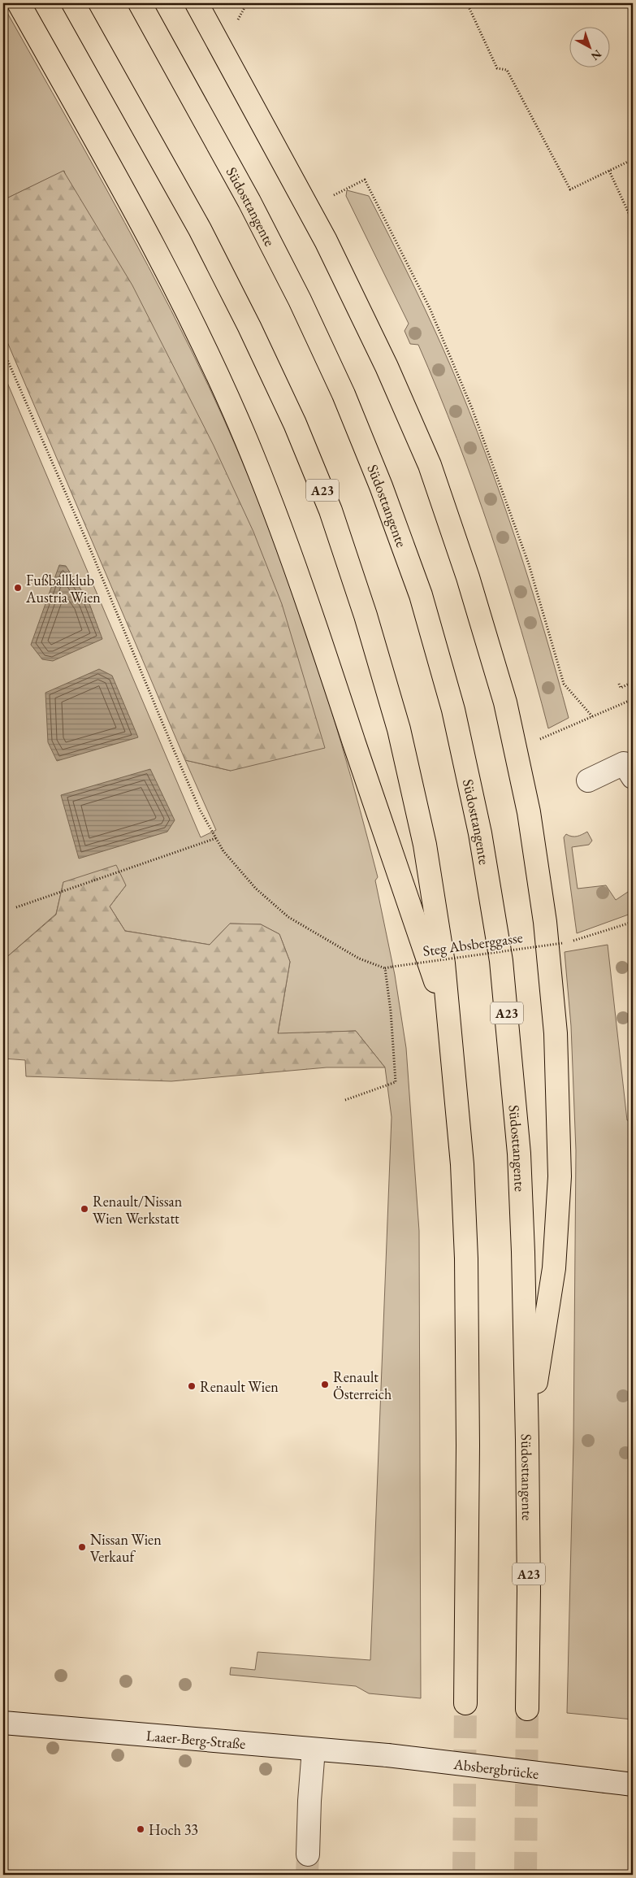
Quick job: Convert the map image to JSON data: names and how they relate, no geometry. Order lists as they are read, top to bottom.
{
  "streets": {
    "highway": ["Südosttangente", "A23"],
    "main road": ["Laaer-Berg-Straße", "Absbergbrücke"],
    "path": ["Steg Absberggasse"]
  },
  "crossings": [
    ["Laaer-Berg-Straße", "Absbergbrücke"]
  ],
  "places": [
    "Fußballklub Austria Wien",
    "Renault/Nissan Wien Werkstatt",
    "Renault Österreich",
    "Renault Wien",
    "Nissan Wien Verkauf",
    "Hoch 33"
  ],
  "north": "bottom right"
}
